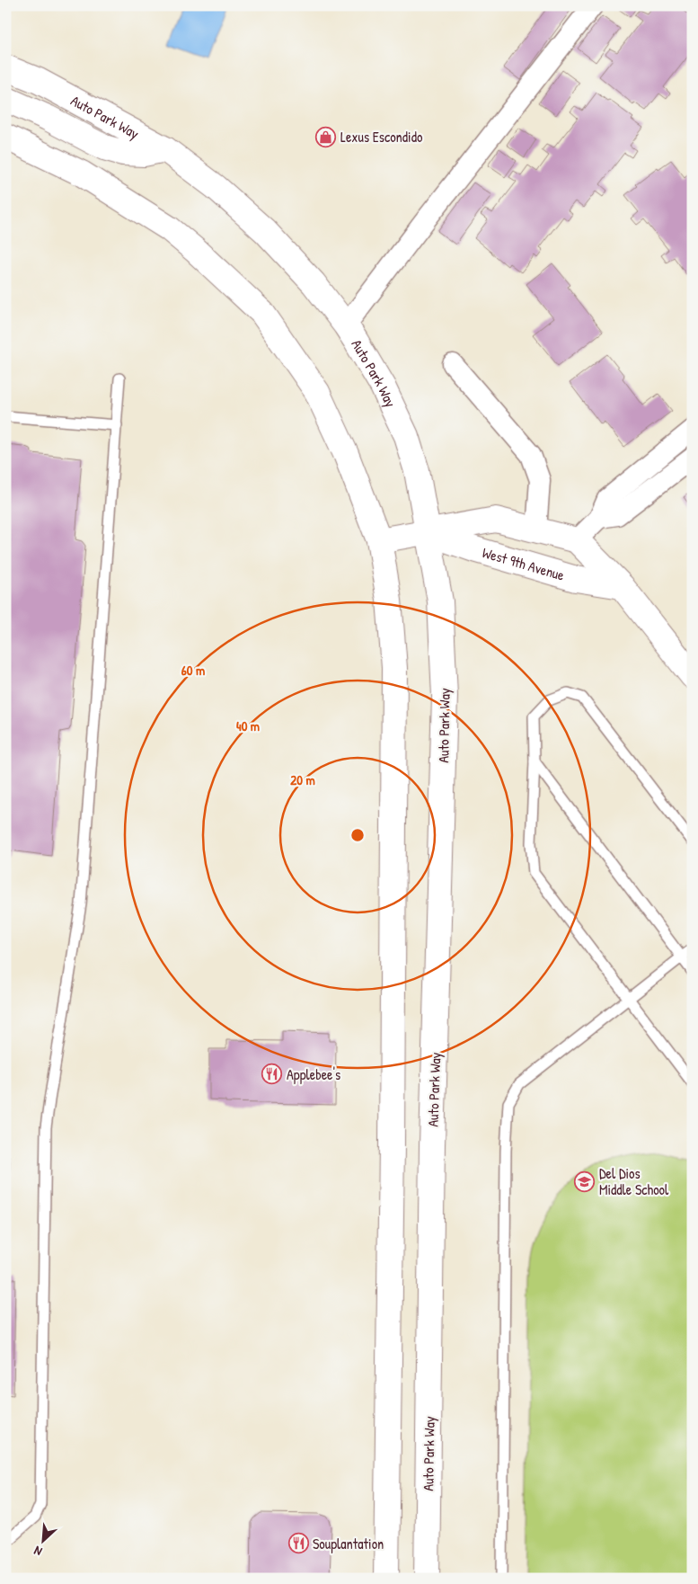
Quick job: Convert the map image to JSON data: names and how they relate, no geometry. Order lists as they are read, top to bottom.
{
  "streets": {
    "main road": ["Auto Park Way", "West 9th Avenue"]
  },
  "crossings": [
    ["Auto Park Way", "West 9th Avenue"]
  ],
  "places": {
    "shop": ["Lexus Escondido"],
    "restaurant": ["Applebee's", "Souplantation"],
    "school or university": ["Del Dios Middle School"]
  },
  "north": "bottom left",
  "rings": ["60 m", "40 m", "20 m"]
}
